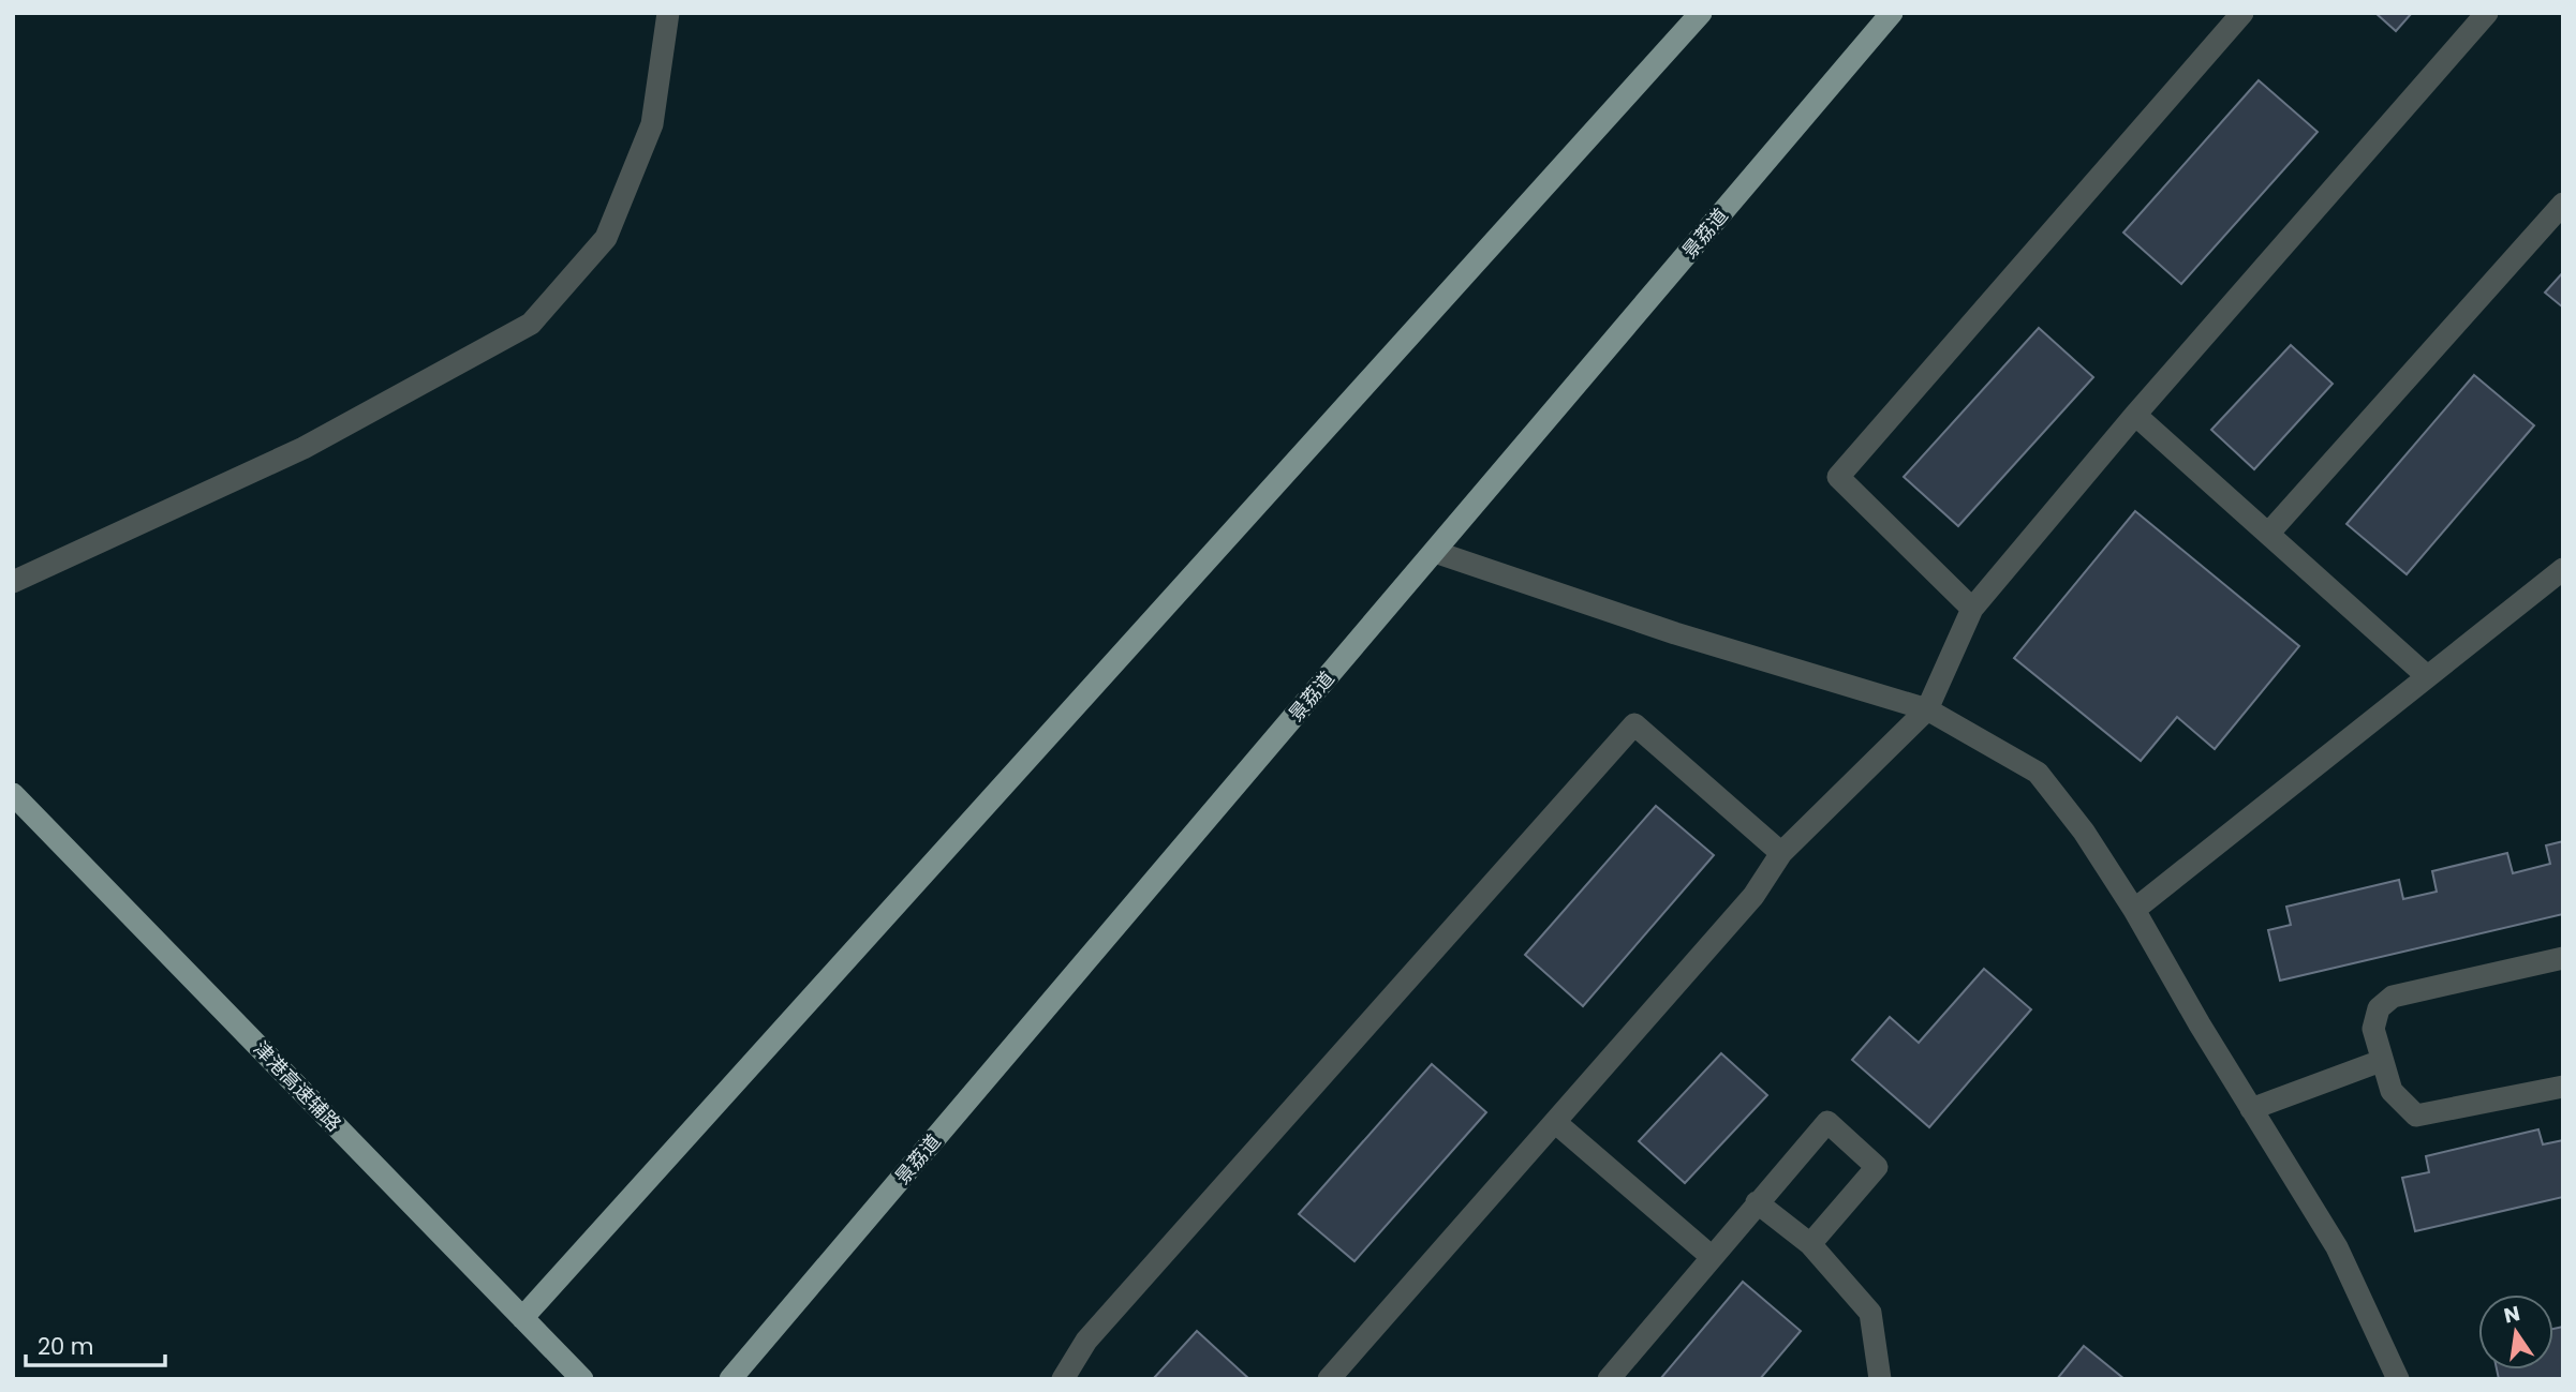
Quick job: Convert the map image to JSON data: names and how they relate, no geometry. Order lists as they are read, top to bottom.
{
  "streets": {
    "main road": ["景荔道", "津港高速辅路"]
  },
  "scale_bar": "20 m",
  "north": "top"
}
